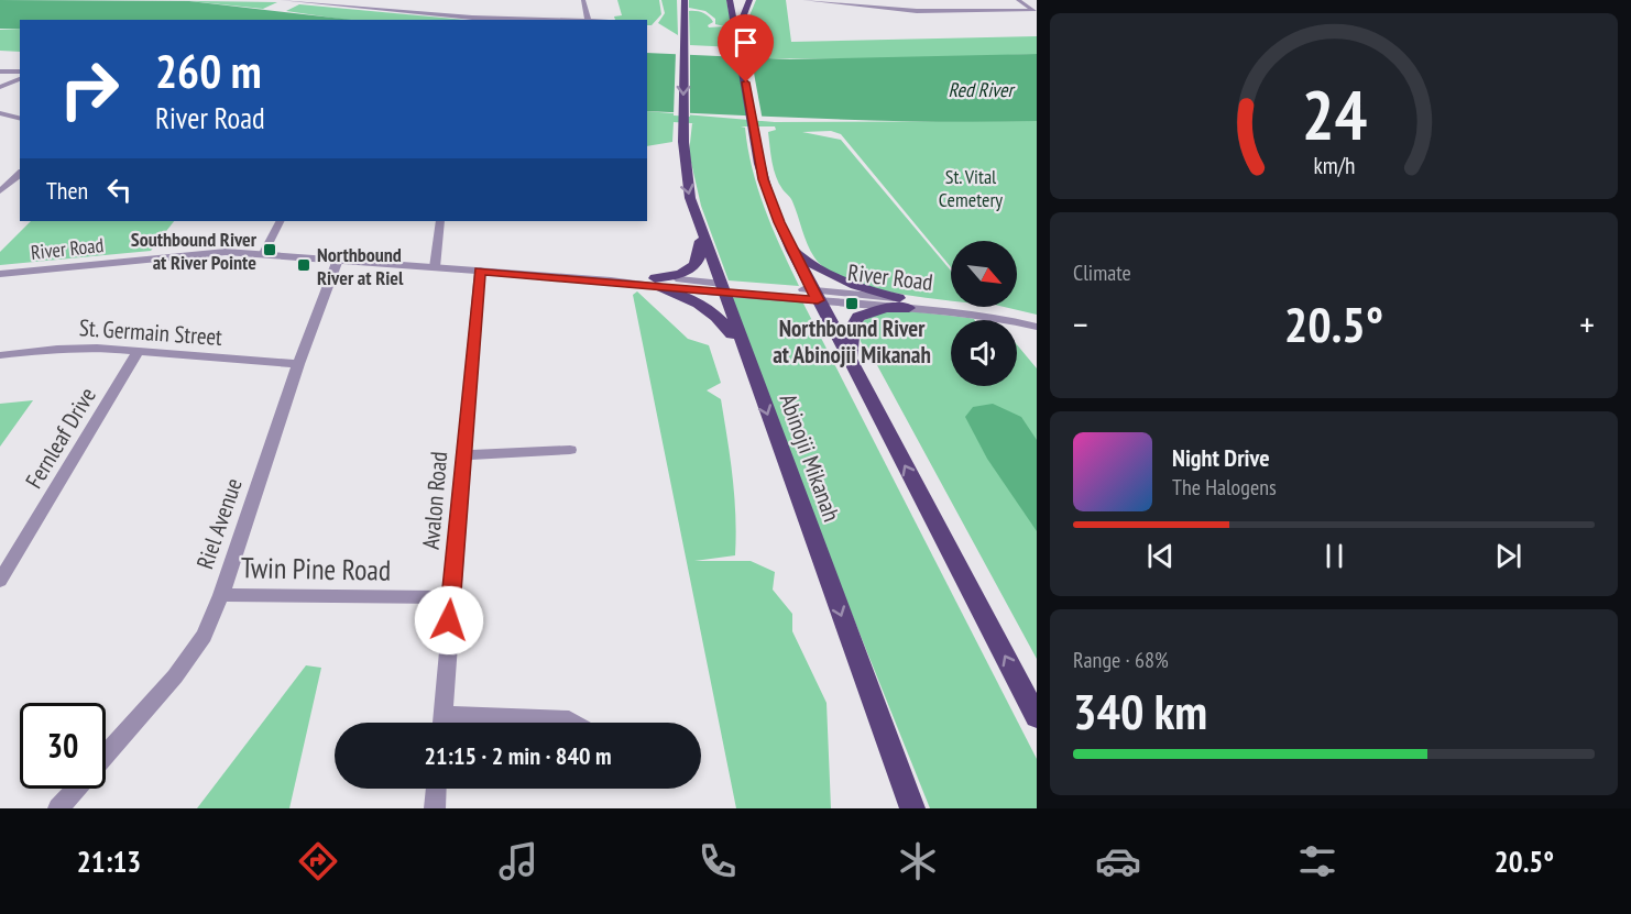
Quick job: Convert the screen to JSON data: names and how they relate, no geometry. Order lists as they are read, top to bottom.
{
  "streets": {
    "main road": ["Abinojii Mikanah"],
    "street": [
      "River Road",
      "St. Germain Street",
      "Fernleaf Drive",
      "Avalon Road",
      "Riel Avenue",
      "Twin Pine Road"
    ]
  },
  "crossings": [
    ["River Road", "Abinojii Mikanah"],
    ["River Road", "Avalon Road"],
    ["River Road", "Riel Avenue"],
    ["St. Germain Street", "Fernleaf Drive"],
    ["St. Germain Street", "Riel Avenue"],
    ["Avalon Road", "Twin Pine Road"],
    ["Riel Avenue", "Twin Pine Road"]
  ],
  "water": ["Red River"],
  "parks": ["St. Vital Cemetery"],
  "places": {
    "transit": ["Southbound River at River Pointe", "Northbound River at Riel", "Northbound River at Abinojii Mikanah"]
  },
  "north": "bottom right",
  "page": {
    "turn": ["260 m", "River Road"],
    "then": "Then",
    "tile": [
      "Climate",
      ["Range · 68%", "340 km"]
    ],
    "heat": ["−", "20.5°", "+"],
    "song": ["Night Drive", "The Halogens"],
    "limit": "30",
    "trip": "21:15 · 2 min · 840 m",
    "tabs": ["21:13", "20.5°"],
    "gauge": ["24", "km/h"]
  }
}
